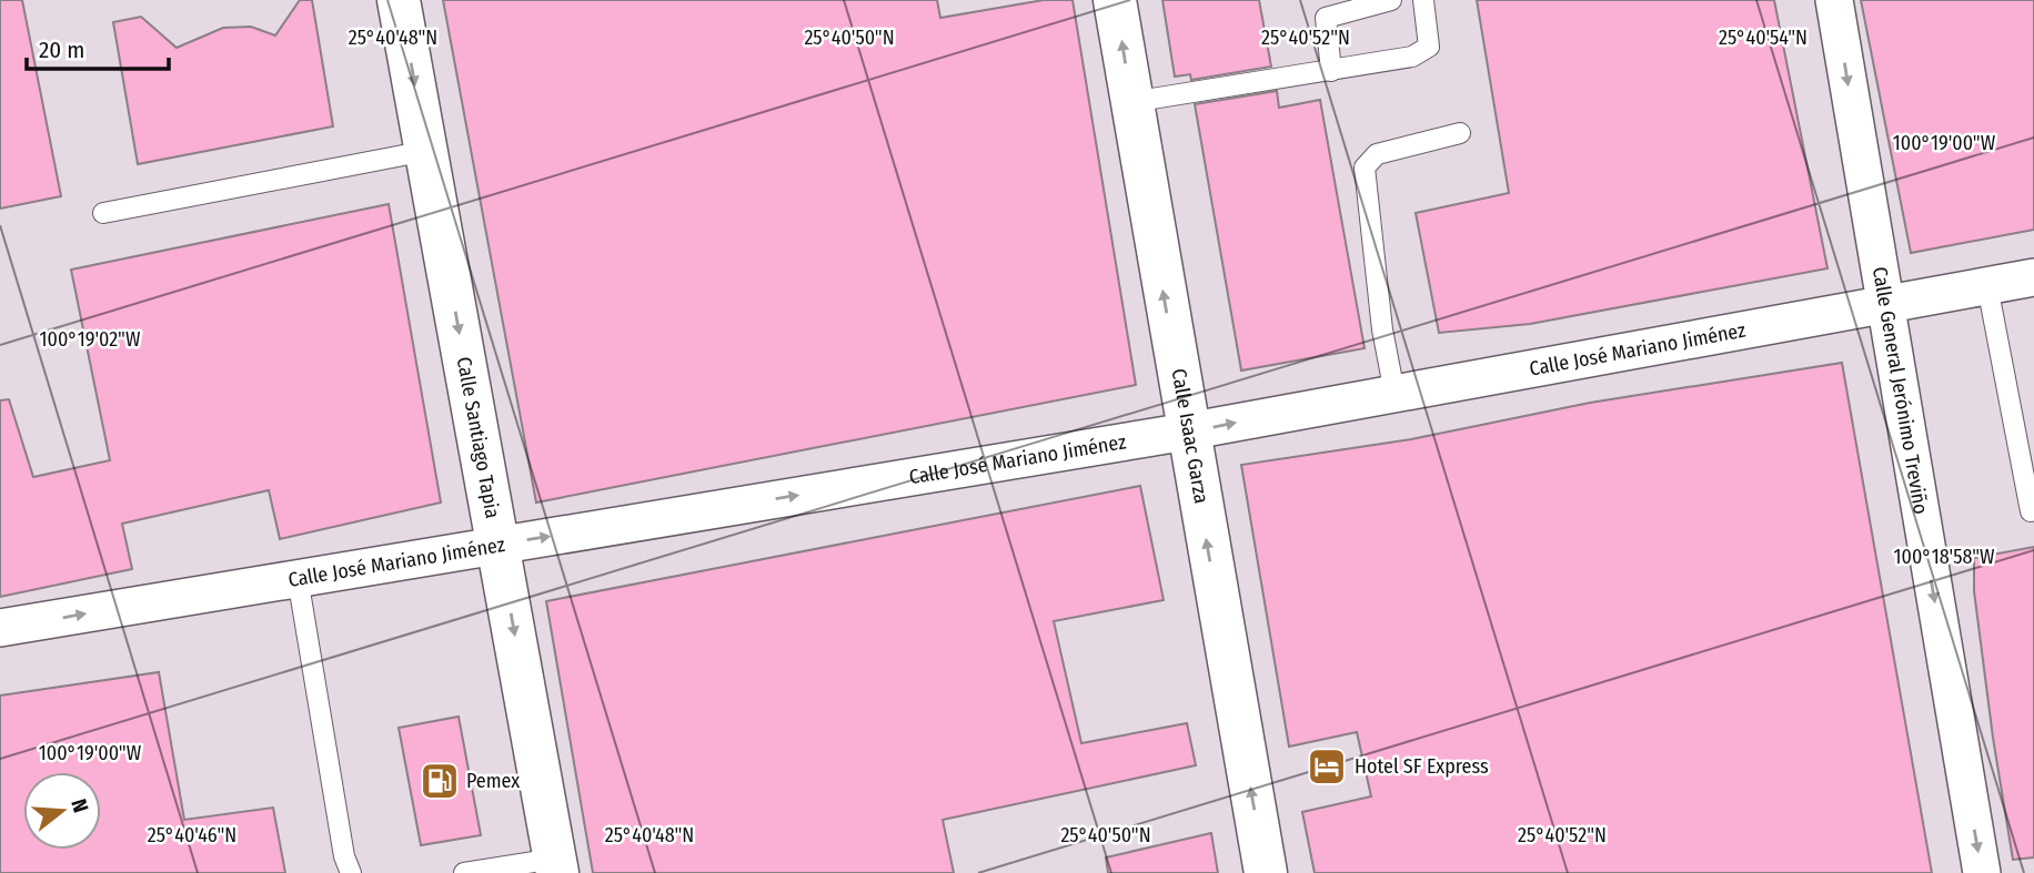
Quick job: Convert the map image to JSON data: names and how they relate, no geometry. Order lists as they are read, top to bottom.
{
  "streets": {
    "street": [
      "Calle José Mariano Jiménez",
      "Calle General Jerónimo Treviño",
      "Calle Santiago Tapia",
      "Calle Isaac Garza"
    ]
  },
  "crossings": [
    ["Calle José Mariano Jiménez", "Calle General Jerónimo Treviño"],
    ["Calle José Mariano Jiménez", "Calle Santiago Tapia"],
    ["Calle José Mariano Jiménez", "Calle Isaac Garza"]
  ],
  "one_way": [
    "Calle José Mariano Jiménez",
    "Calle General Jerónimo Treviño",
    "Calle Santiago Tapia",
    "Calle Isaac Garza"
  ],
  "places": {
    "hotel": ["Hotel SF Express"],
    "fuel station": ["Pemex"]
  },
  "scale_bar": "20 m",
  "north": "right",
  "coordinates": [
    "25°40'48\"N",
    "25°40'50\"N",
    "25°40'52\"N",
    "25°40'54\"N",
    "100°19'00\"W",
    "100°19'02\"W",
    "100°18'58\"W",
    "25°40'46\"N"
  ]
}
